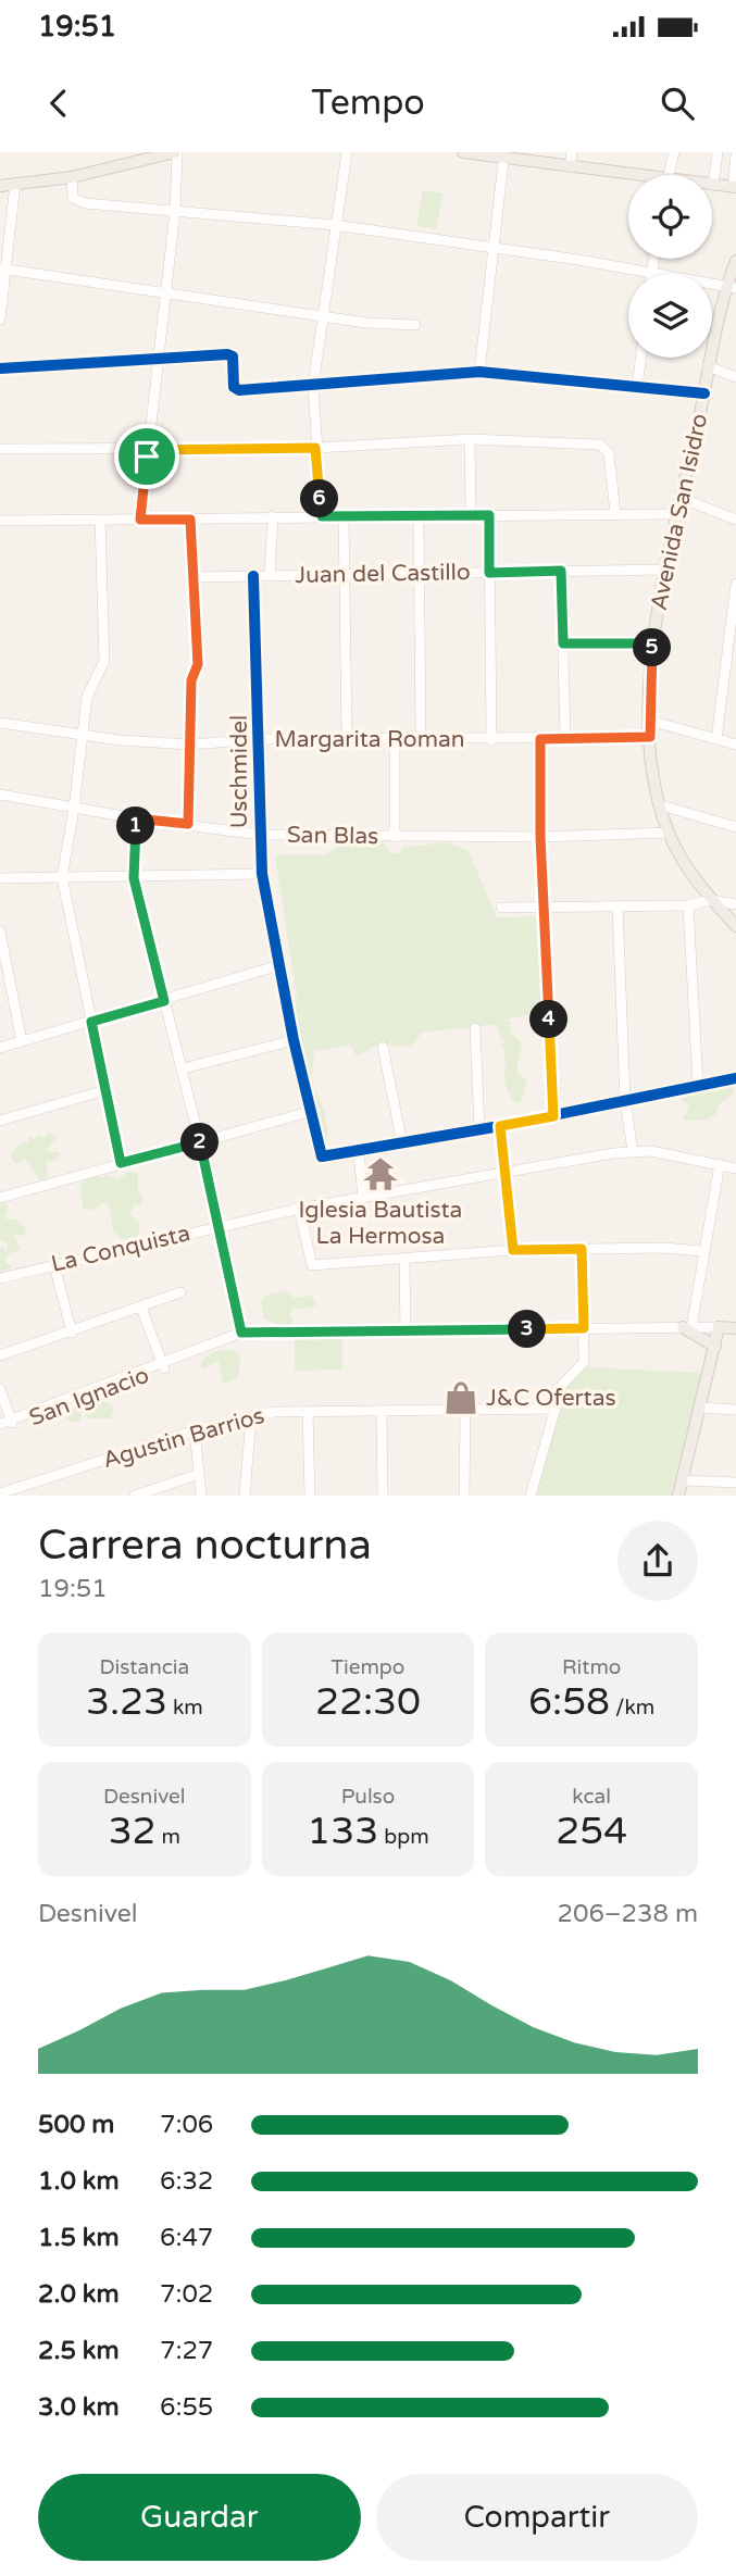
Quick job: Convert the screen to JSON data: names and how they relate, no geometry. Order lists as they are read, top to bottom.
{
  "streets": {
    "main road": ["Avenida San Isidro"],
    "street": [
      "Juan del Castillo",
      "Margarita Roman",
      "Uschmidel",
      "San Blas",
      "La Conquista",
      "San Ignacio",
      "Agustin Barrios"
    ]
  },
  "crossings": [
    ["Avenida San Isidro", "Juan del Castillo"],
    ["Avenida San Isidro", "Margarita Roman"],
    ["Avenida San Isidro", "San Blas"],
    ["Juan del Castillo", "Uschmidel"],
    ["Margarita Roman", "Uschmidel"],
    ["Uschmidel", "San Blas"]
  ],
  "places": {
    "temple": ["Iglesia Bautista La Hermosa"],
    "shop": ["J&C Ofertas"]
  },
  "page": {
    "status": "19:51",
    "header": "Tempo",
    "pins": [
      "6",
      "5",
      "1",
      "4",
      "2",
      "3"
    ],
    "heading": ["Carrera nocturna", "19:51"],
    "stats": [
      ["Distancia", "3.23 km"],
      ["Tiempo", "22:30"],
      ["Ritmo", "6:58 /km"],
      ["Desnivel", "32 m"],
      ["Pulso", "133 bpm"],
      ["kcal", "254"]
    ],
    "chart": ["Desnivel", "206–238 m"],
    "list": [
      {
        "name": "500 m",
        "note": "7:06"
      },
      {
        "name": "1.0 km",
        "note": "6:32"
      },
      {
        "name": "1.5 km",
        "note": "6:47"
      },
      {
        "name": "2.0 km",
        "note": "7:02"
      },
      {
        "name": "2.5 km",
        "note": "7:27"
      },
      {
        "name": "3.0 km",
        "note": "6:55"
      }
    ],
    "buttons": ["Guardar", "Compartir"]
  }
}
